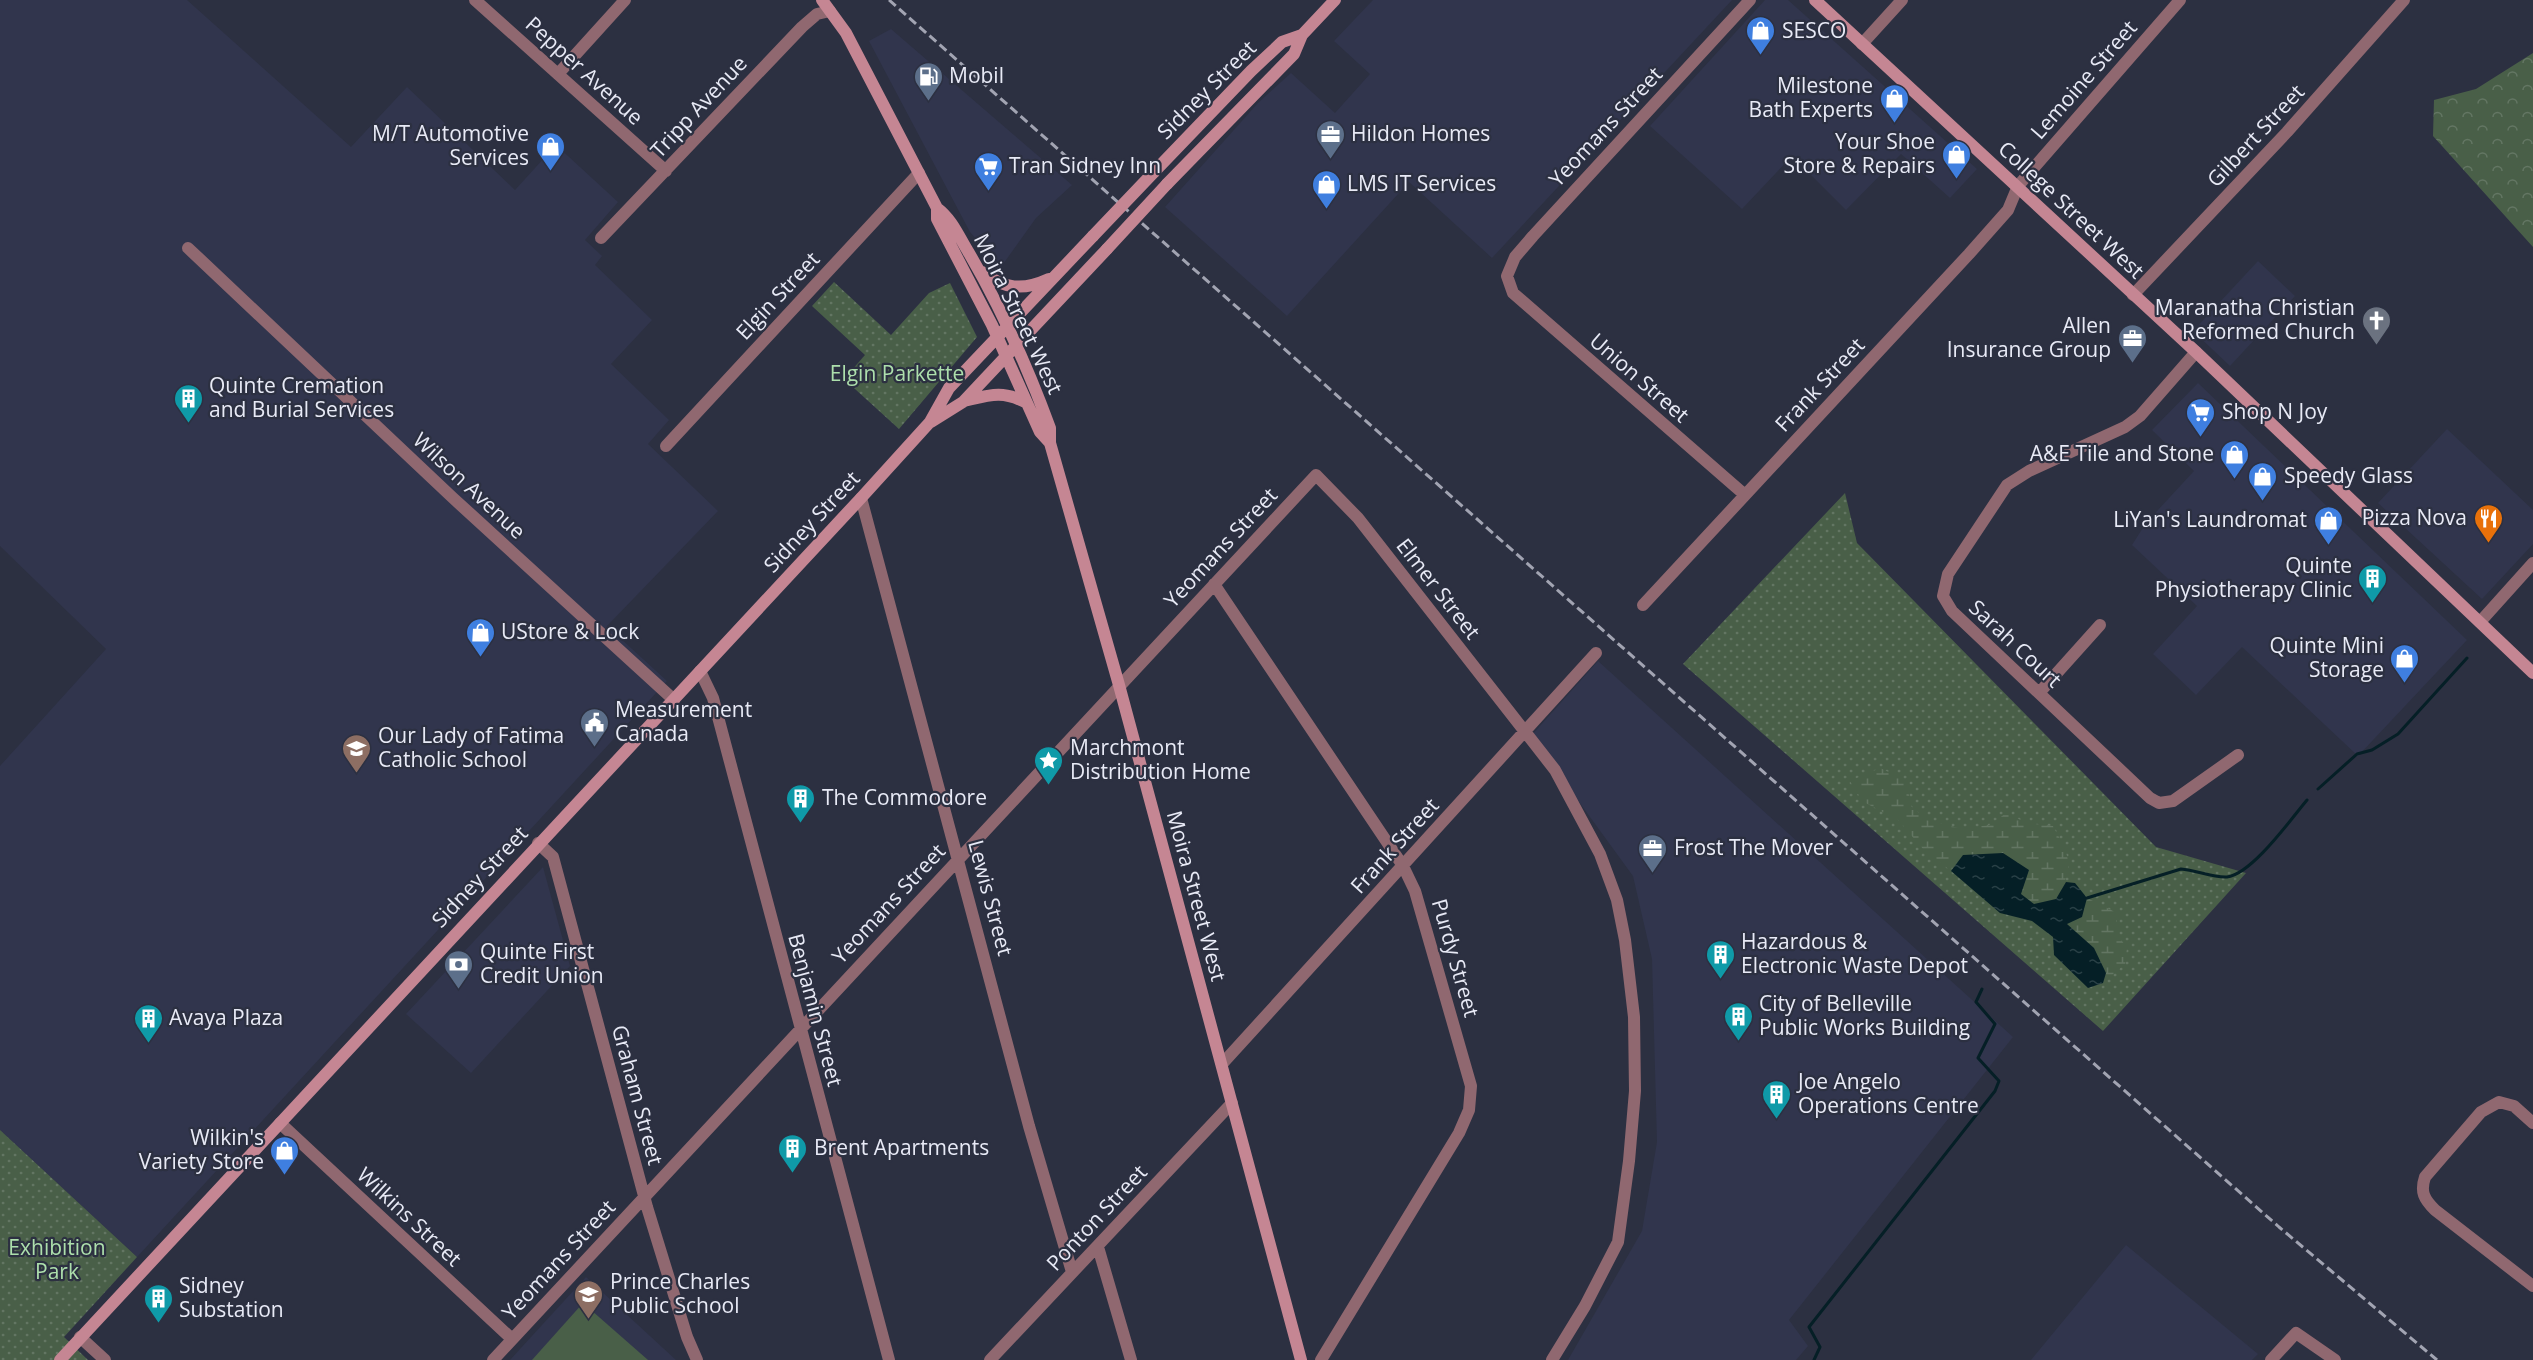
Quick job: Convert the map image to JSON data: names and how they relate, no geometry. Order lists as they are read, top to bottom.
{
  "streets": {
    "main road": ["Sidney Street", "College Street West", "Moira Street West"],
    "street": [
      "Pepper Avenue",
      "Lemoine Street",
      "Tripp Avenue",
      "Yeomans Street",
      "Gilbert Street",
      "Elgin Street",
      "Union Street",
      "Frank Street",
      "Wilson Avenue",
      "Elmer Street",
      "Sarah Court",
      "Lewis Street",
      "Purdy Street",
      "Benjamin Street",
      "Graham Street",
      "Wilkins Street",
      "Ponton Street"
    ]
  },
  "crossings": [
    ["Pepper Avenue", "Tripp Avenue"],
    ["Lemoine Street", "College Street West"],
    ["Lemoine Street", "Frank Street"],
    ["Sidney Street", "Moira Street West"],
    ["Sidney Street", "Wilson Avenue"],
    ["Sidney Street", "Lewis Street"],
    ["Sidney Street", "Benjamin Street"],
    ["Sidney Street", "Graham Street"],
    ["Sidney Street", "Wilkins Street"],
    ["Tripp Avenue", "Moira Street West"],
    ["Yeomans Street", "Moira Street West"],
    ["Yeomans Street", "Union Street"],
    ["Yeomans Street", "Elmer Street"],
    ["Yeomans Street", "Lewis Street"],
    ["Yeomans Street", "Purdy Street"],
    ["Yeomans Street", "Benjamin Street"],
    ["Yeomans Street", "Graham Street"],
    ["Yeomans Street", "Wilkins Street"],
    ["Gilbert Street", "College Street West"],
    ["College Street West", "Frank Street"],
    ["College Street West", "Sarah Court"],
    ["Elgin Street", "Moira Street West"],
    ["Moira Street West", "Frank Street"],
    ["Moira Street West", "Ponton Street"],
    ["Union Street", "Frank Street"],
    ["Frank Street", "Elmer Street"],
    ["Frank Street", "Purdy Street"],
    ["Lewis Street", "Ponton Street"]
  ],
  "parks": ["Elgin Parkette", "Exhibition Park"],
  "places": {
    "shop": [
      "SESCO",
      "Milestone Bath Experts",
      "M/T Automotive Services",
      "Your Shoe Store & Repairs",
      "LMS IT Services",
      "A&E Tile and Stone",
      "Speedy Glass",
      "LiYan's Laundromat",
      "UStore & Lock",
      "Quinte Mini Storage",
      "Wilkin's Variety Store"
    ],
    "fuel station": ["Mobil"],
    "office": ["Hildon Homes", "Allen Insurance Group", "Frost The Mover"],
    "supermarket": ["Tran Sidney Inn", "Shop N Joy"],
    "church": ["Maranatha Christian Reformed Church"],
    "building": [
      "Quinte Cremation and Burial Services",
      "Quinte Physiotherapy Clinic",
      "The Commodore",
      "Hazardous & Electronic Waste Depot",
      "City of Belleville Public Works Building",
      "Avaya Plaza",
      "Joe Angelo Operations Centre",
      "Brent Apartments",
      "Sidney Substation"
    ],
    "restaurant": ["Pizza Nova"],
    "public building": ["Measurement Canada"],
    "school or university": ["Our Lady of Fatima Catholic School", "Prince Charles Public School"],
    "place": ["Marchmont Distribution Home"],
    "bank": ["Quinte First Credit Union"]
  }
}
